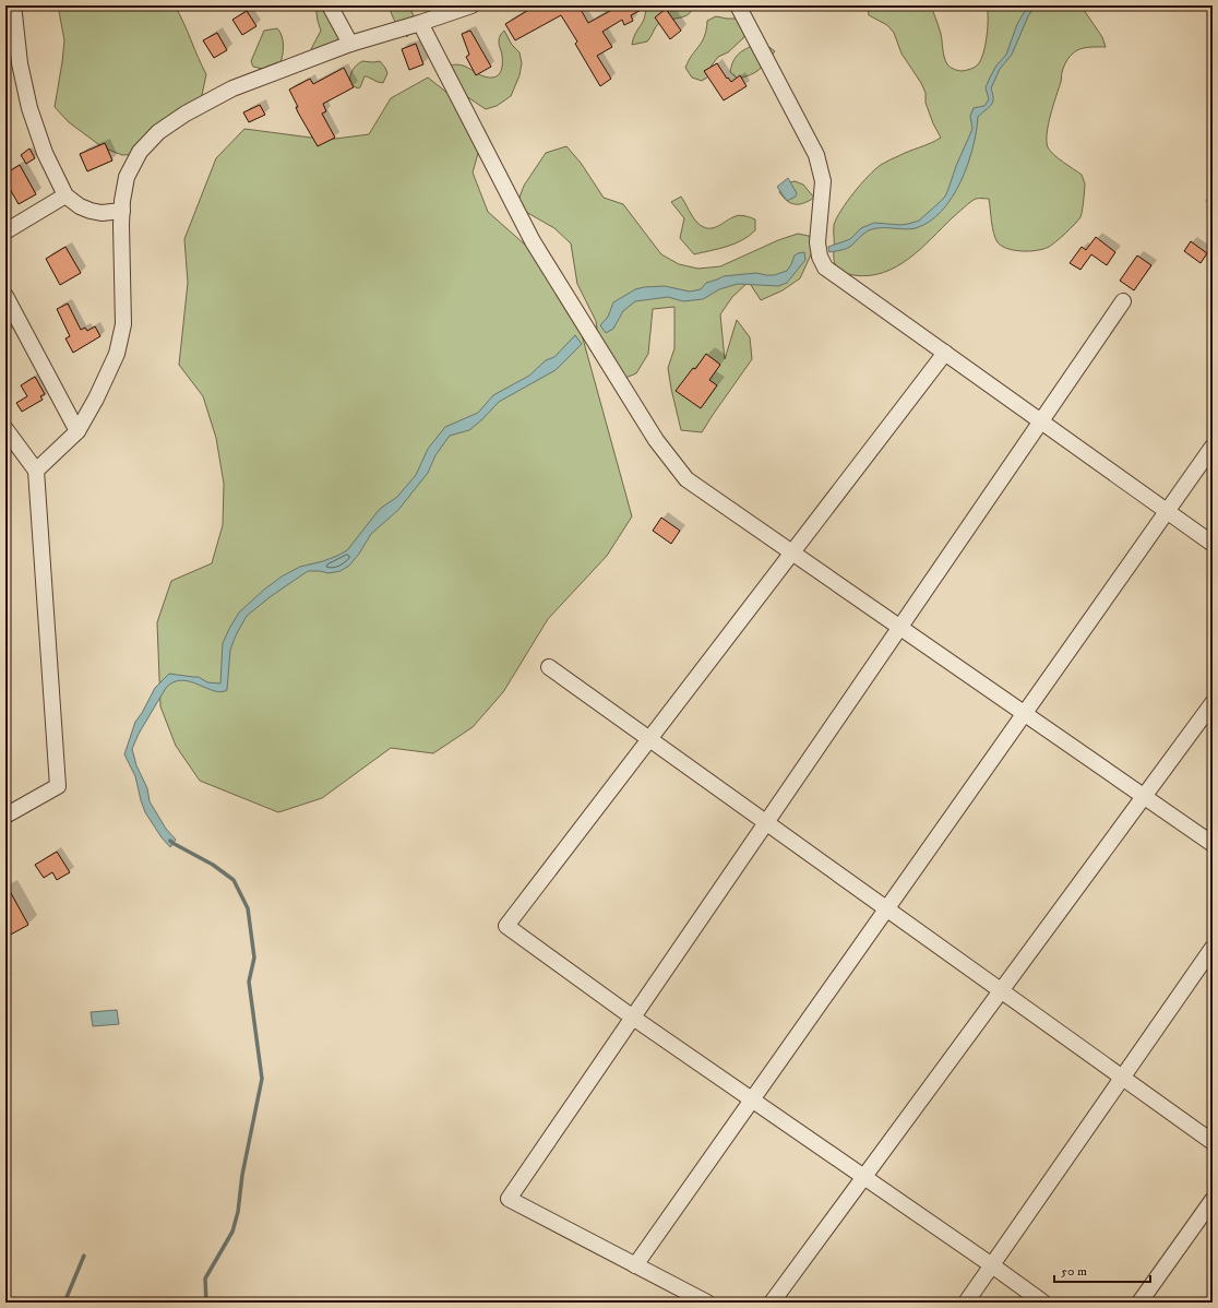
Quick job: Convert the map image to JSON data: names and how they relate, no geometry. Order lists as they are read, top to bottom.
{
  "scale_bar": "50 m"
}
